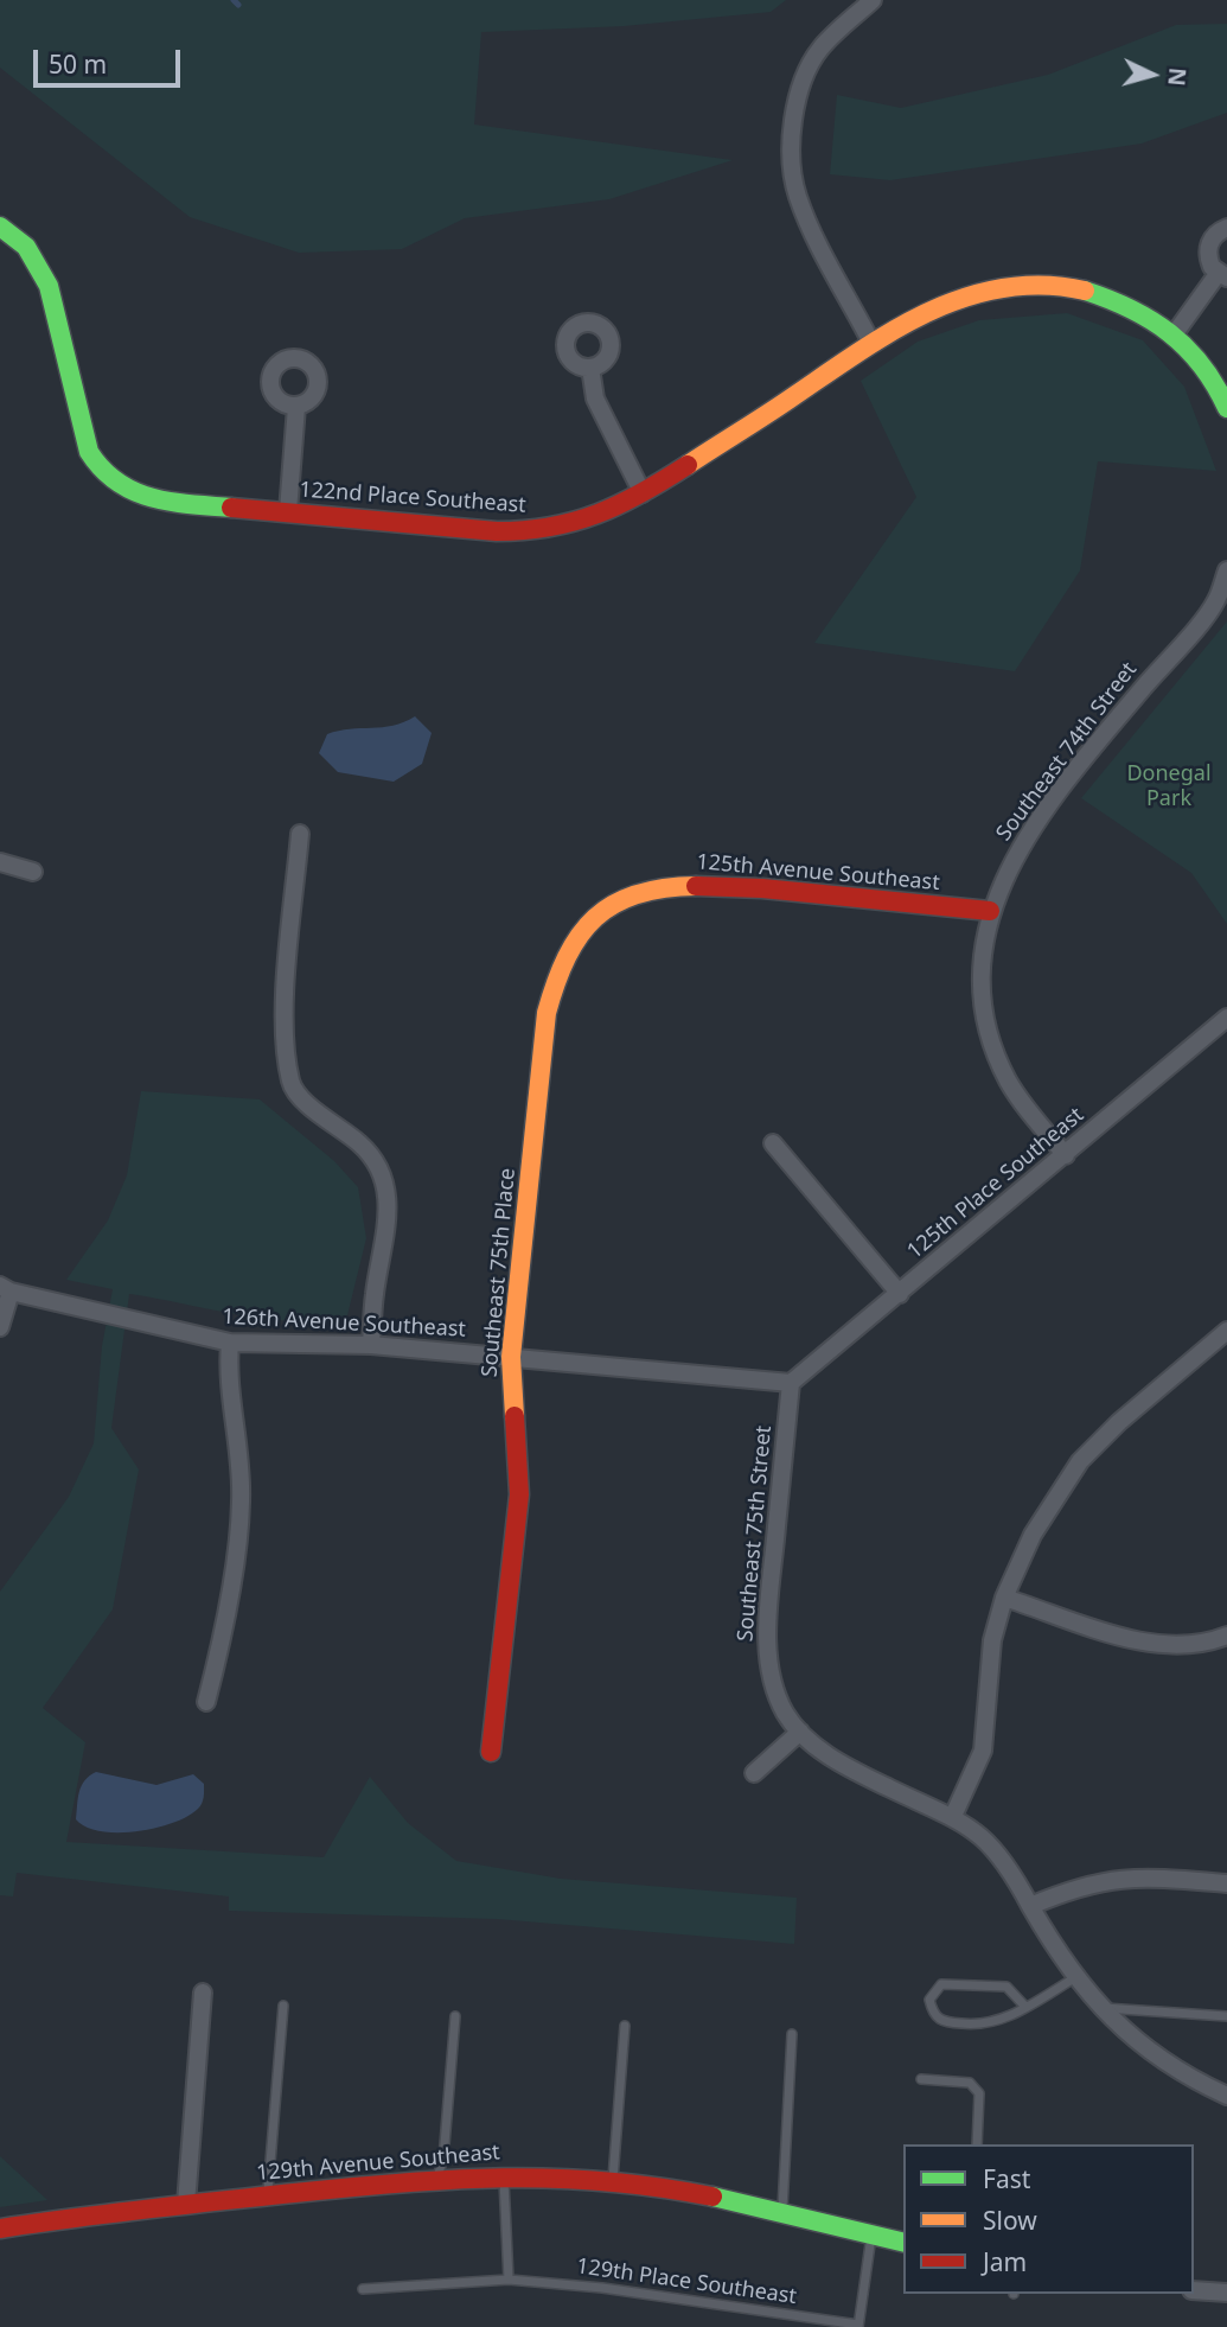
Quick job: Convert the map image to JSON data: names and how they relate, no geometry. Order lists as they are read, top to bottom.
{
  "streets": {
    "street": [
      "122nd Place Southeast",
      "Southeast 74th Street",
      "125th Avenue Southeast",
      "125th Place Southeast",
      "Southeast 75th Place",
      "126th Avenue Southeast",
      "Southeast 75th Street",
      "129th Avenue Southeast"
    ],
    "lane": ["129th Place Southeast"]
  },
  "crossings": [
    ["Southeast 74th Street", "125th Avenue Southeast"],
    ["Southeast 74th Street", "125th Place Southeast"],
    ["125th Avenue Southeast", "Southeast 75th Place"],
    ["125th Place Southeast", "126th Avenue Southeast"],
    ["125th Place Southeast", "Southeast 75th Street"],
    ["Southeast 75th Place", "126th Avenue Southeast"],
    ["126th Avenue Southeast", "Southeast 75th Street"],
    ["129th Avenue Southeast", "129th Place Southeast"]
  ],
  "parks": ["Donegal Park"],
  "legend": ["Fast", "Slow", "Jam"],
  "scale_bar": "50 m",
  "north": "right"
}
